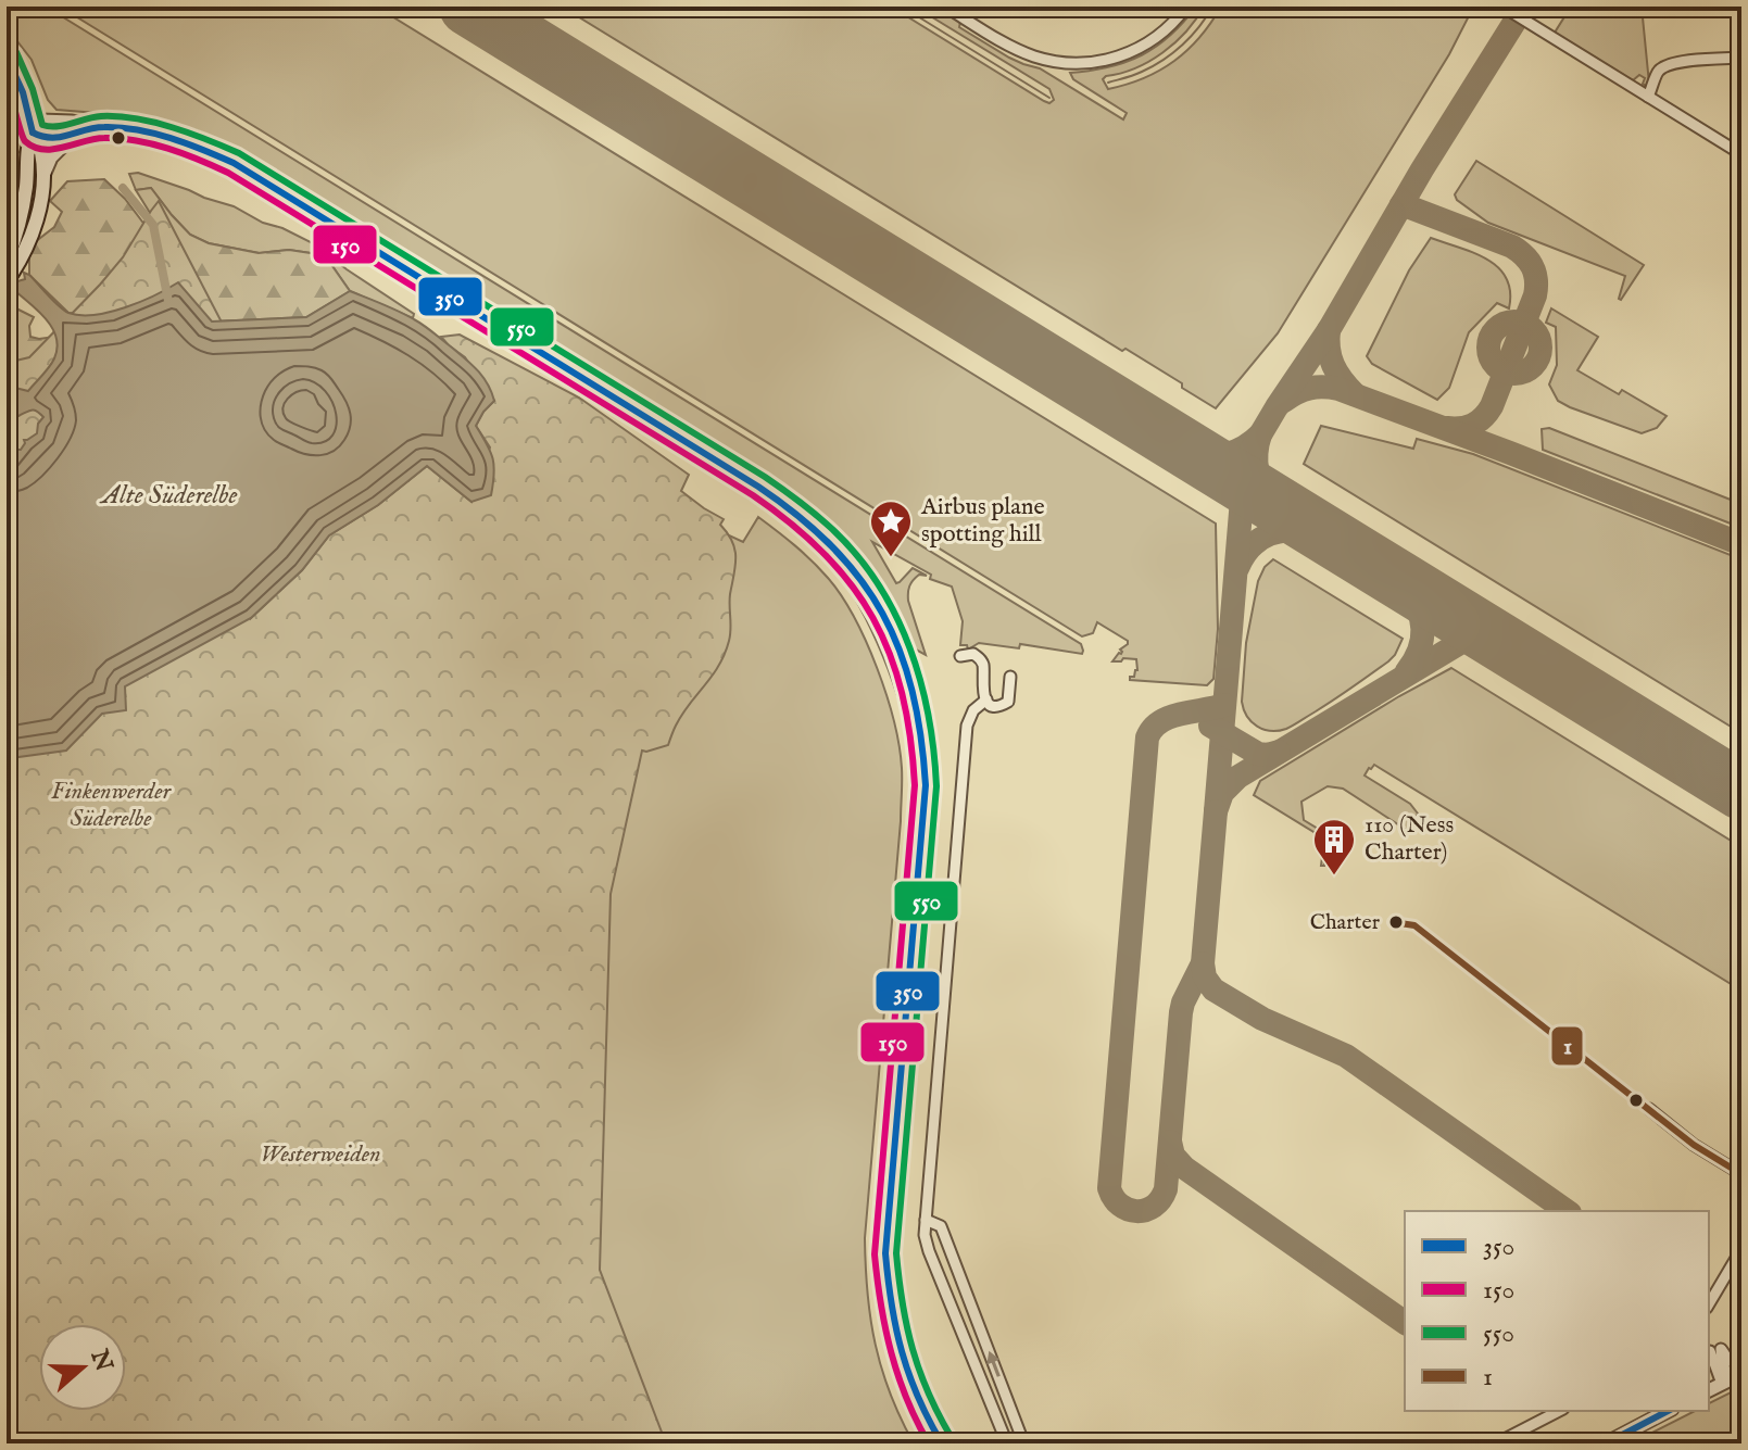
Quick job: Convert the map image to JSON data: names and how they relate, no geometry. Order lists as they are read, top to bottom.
{
  "water": ["Alte Süderelbe"],
  "parks": ["Finkenwerder Süderelbe", "Westerweiden"],
  "places": {
    "place": ["Airbus plane spotting hill"],
    "building": ["110 (Ness Charter)"],
    "other": ["Charter"]
  },
  "lines": [
    "transit line 550",
    "transit line 350",
    "transit line 150",
    "transit line 1"
  ],
  "legend": [
    "350",
    "150",
    "550",
    "1"
  ],
  "north": "right"
}
